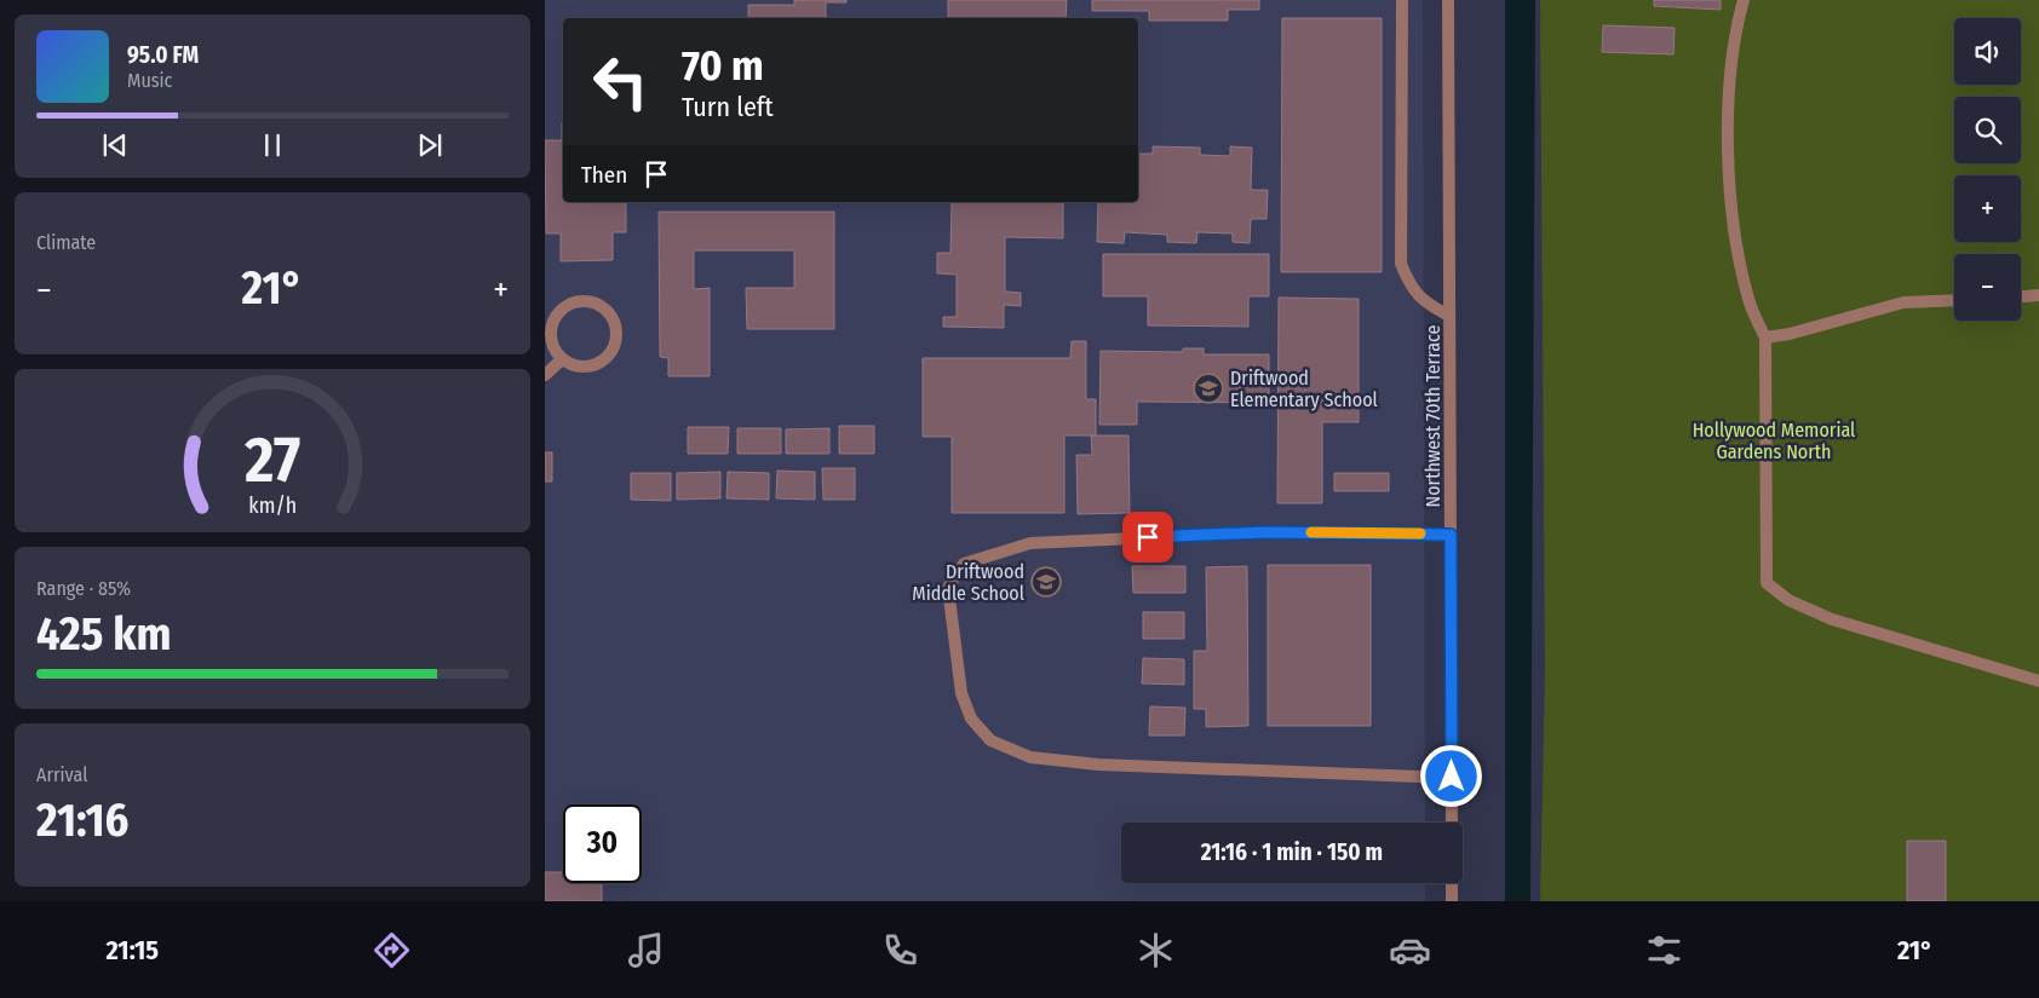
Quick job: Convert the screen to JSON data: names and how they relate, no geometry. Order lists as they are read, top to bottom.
{
  "streets": {
    "street": ["Northwest 70th Terrace"]
  },
  "parks": ["Hollywood Memorial Gardens North"],
  "places": {
    "school or university": ["Driftwood Elementary School", "Driftwood Middle School"]
  },
  "page": {
    "map_buttons": ["+", "−"],
    "turn": ["70 m", "Turn left"],
    "song": ["95.0 FM", "Music"],
    "then": "Then",
    "tile": [
      "Climate",
      ["Range · 85%", "425 km"],
      ["Arrival", "21:16"]
    ],
    "heat": ["−", "21°", "+"],
    "limit": "30",
    "trip": "21:16 · 1 min · 150 m",
    "tabs": ["21:15", "21°"],
    "gauge": ["27", "km/h"]
  }
}
